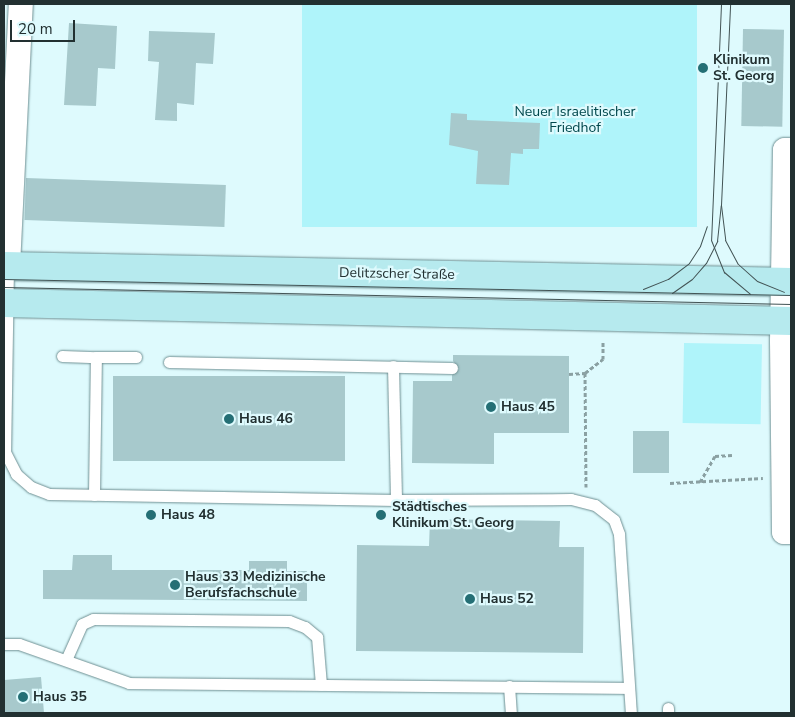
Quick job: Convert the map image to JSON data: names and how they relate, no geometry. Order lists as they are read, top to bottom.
{
  "streets": {
    "main road": ["Delitzscher Straße"]
  },
  "parks": ["Neuer Israelitischer Friedhof"],
  "places": [
    "Klinikum St. Georg",
    "Haus 45",
    "Haus 46",
    "Haus 48",
    "Städtisches Klinikum St. Georg",
    "Haus 33 Medizinische Berufsfachschule",
    "Haus 52",
    "Haus 35"
  ],
  "scale_bar": "20 m"
}
